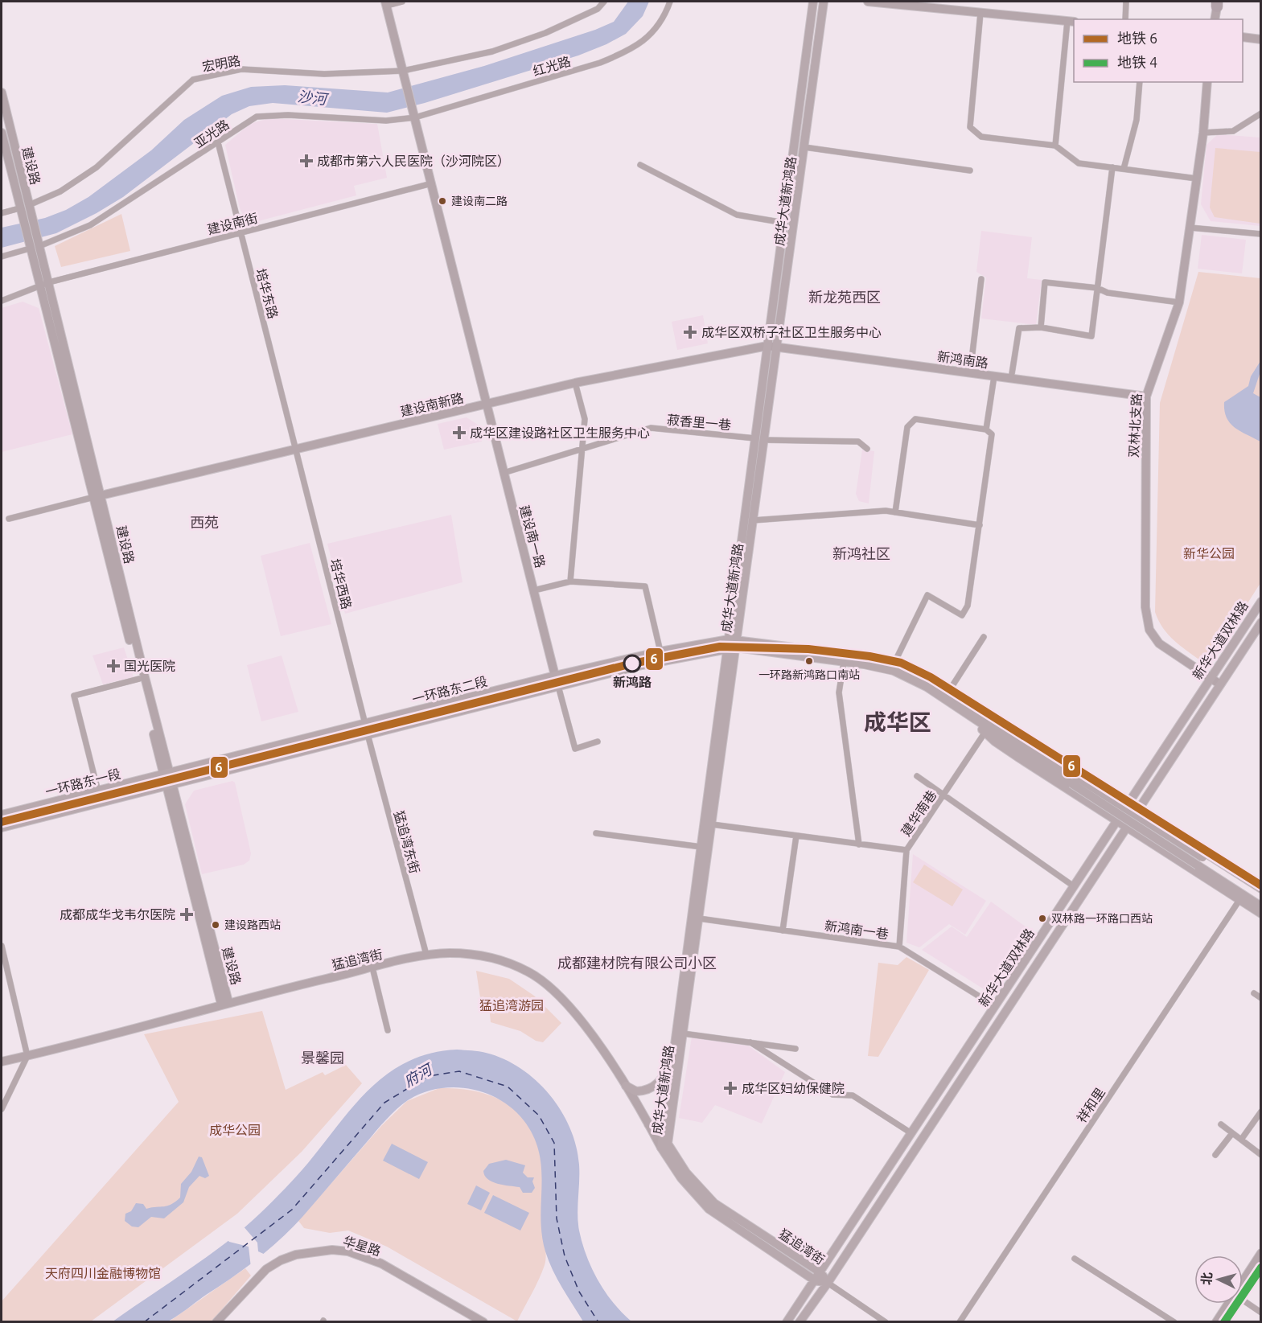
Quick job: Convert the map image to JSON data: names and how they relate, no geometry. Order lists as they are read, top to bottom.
{
  "streets": {
    "main road": [
      "成华大道新鸿路",
      "新华大道双林路",
      "一环路东二段",
      "一环路东一段",
      "猛追湾街"
    ],
    "street": [
      "宏明路",
      "红光路",
      "亚光路",
      "建设路",
      "建设南街",
      "培华东路",
      "新鸿南路",
      "建设南新路",
      "菽香里一巷",
      "双林北支路",
      "建设南一路",
      "培华西路",
      "建华南巷",
      "猛追湾东街",
      "新鸿南一巷",
      "祥和里",
      "华星路"
    ]
  },
  "crossings": [
    ["宏明路", "建设路"],
    ["红光路", "亚光路"],
    ["亚光路", "建设路"],
    ["亚光路", "培华东路"],
    ["建设路", "建设南街"],
    ["建设路", "建设南新路"],
    ["建设路", "一环路东二段"],
    ["建设路", "一环路东一段"],
    ["建设路", "猛追湾街"],
    ["成华大道新鸿路", "新鸿南路"],
    ["成华大道新鸿路", "建设南新路"],
    ["成华大道新鸿路", "菽香里一巷"],
    ["成华大道新鸿路", "一环路东二段"],
    ["成华大道新鸿路", "新鸿南一巷"],
    ["成华大道新鸿路", "猛追湾街"],
    ["建设南街", "培华东路"],
    ["培华东路", "建设南新路"],
    ["培华东路", "培华西路"],
    ["新鸿南路", "建设南新路"],
    ["新鸿南路", "双林北支路"],
    ["建设南新路", "建设南一路"],
    ["建设南新路", "培华西路"],
    ["菽香里一巷", "建设南一路"],
    ["双林北支路", "新华大道双林路"],
    ["建设南一路", "一环路东二段"],
    ["培华西路", "一环路东二段"],
    ["新华大道双林路", "新鸿南一巷"],
    ["新华大道双林路", "猛追湾街"],
    ["一环路东二段", "一环路东一段"],
    ["一环路东二段", "猛追湾东街"],
    ["建华南巷", "新鸿南一巷"],
    ["猛追湾东街", "猛追湾街"]
  ],
  "districts": [
    "新龙苑西区",
    "西苑",
    "新鸿社区",
    "成华区",
    "成都建材院有限公司小区",
    "景馨园"
  ],
  "water": ["沙河", "府河"],
  "parks": [
    "新华公园",
    "猛追湾游园",
    "成华公园",
    "天府四川金融博物馆"
  ],
  "places": {
    "health": [
      "成都市第六人民医院（沙河院区）",
      "成华区双桥子社区卫生服务中心",
      "成华区建设路社区卫生服务中心",
      "国光医院",
      "成都成华戈韦尔医院",
      "成华区妇幼保健院"
    ],
    "other": [
      "建设南二路",
      "一环路新鸿路口南站",
      "新鸿路",
      "双林路一环路口西站",
      "建设路西站"
    ]
  },
  "lines": ["metro line 6", "metro line 4"],
  "legend": ["地铁 6", "地铁 4"],
  "north": "left"
}
